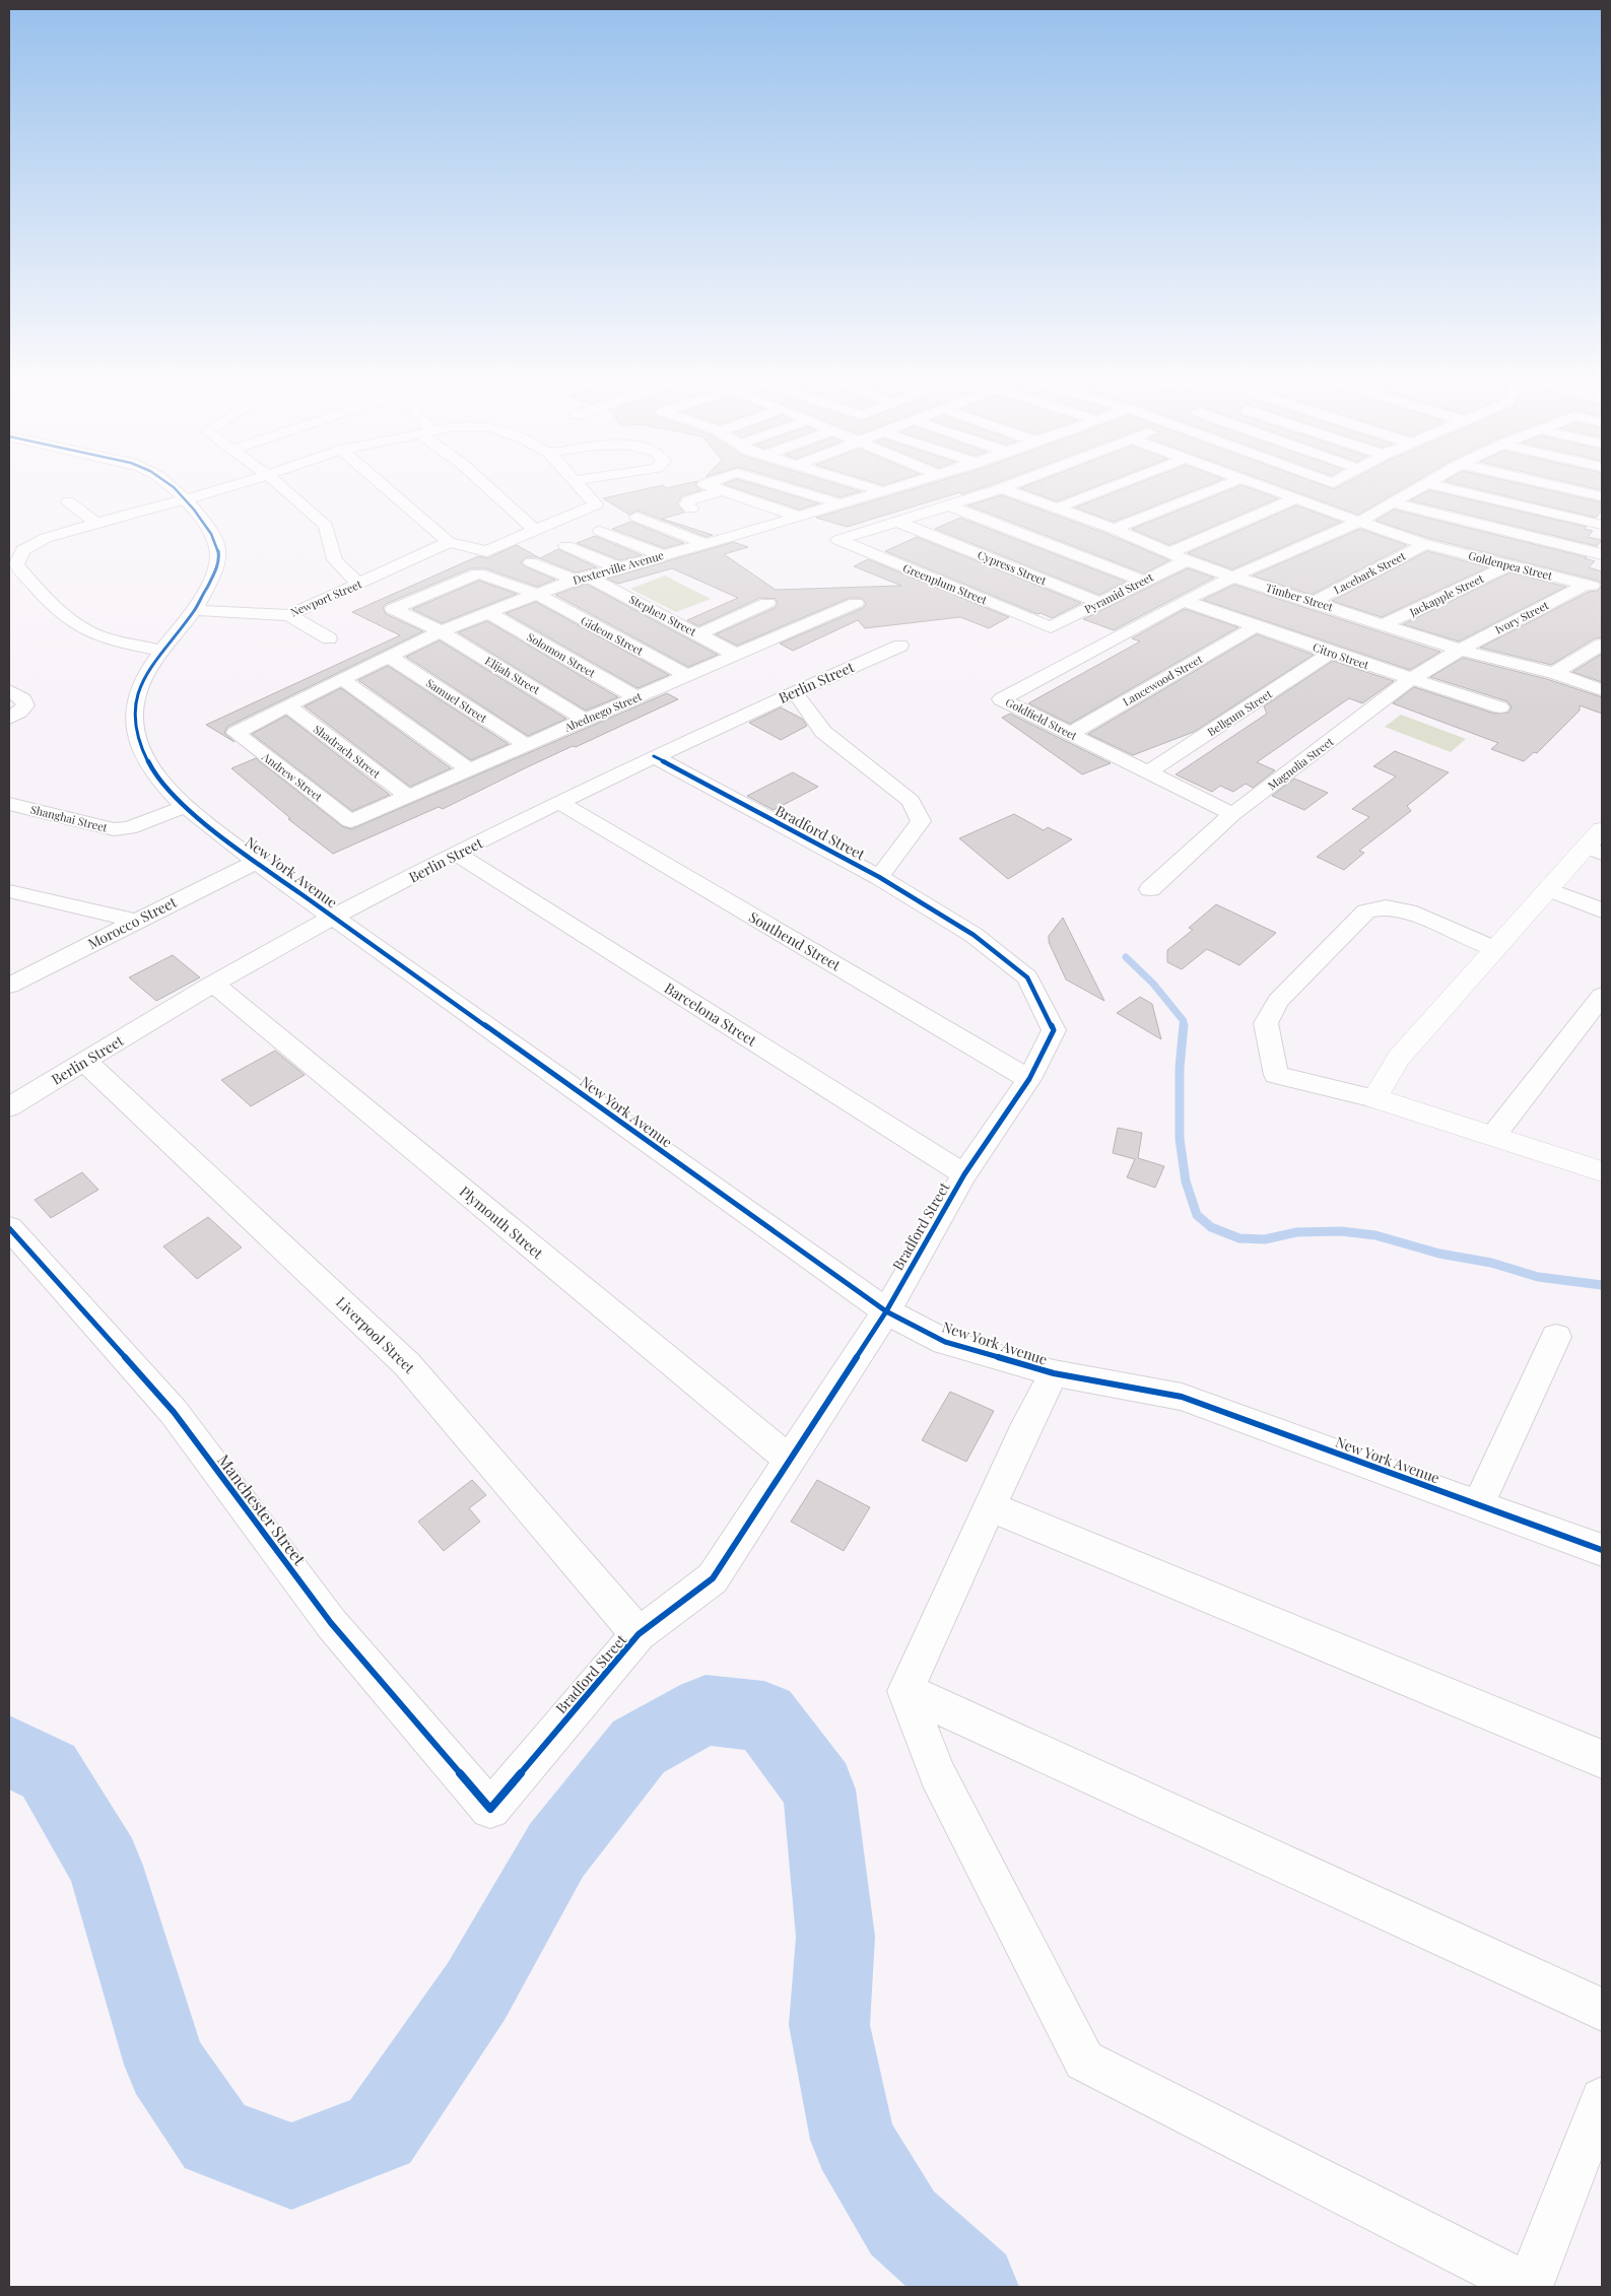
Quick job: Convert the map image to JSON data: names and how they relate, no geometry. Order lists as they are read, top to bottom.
{
  "streets": {
    "street": [
      "Goldenpea Street",
      "Dexterville Avenue",
      "Cypress Street",
      "Lacebark Street",
      "Greenplum Street",
      "Pyramid Street",
      "Jackapple Street",
      "Timber Street",
      "Newport Street",
      "Stephen Street",
      "Ivory Street",
      "Gideon Street",
      "Solomon Street",
      "Citro Street",
      "Elijah Street",
      "Lancewood Street",
      "Berlin Street",
      "Samuel Street",
      "Abednego Street",
      "Bellgum Street",
      "Goldfield Street",
      "Shadrach Street",
      "Magnolia Street",
      "Andrew Street",
      "Shanghai Street",
      "Bradford Street",
      "New York Avenue",
      "Morocco Street",
      "Southend Street",
      "Barcelona Street",
      "Plymouth Street",
      "Liverpool Street",
      "Manchester Street"
    ]
  },
  "crossings": [
    ["Goldenpea Street", "Lacebark Street"],
    ["Goldenpea Street", "Jackapple Street"],
    ["Goldenpea Street", "Ivory Street"],
    ["Goldenpea Street", "Goldfield Street"],
    ["Dexterville Avenue", "Stephen Street"],
    ["Dexterville Avenue", "Gideon Street"],
    ["Dexterville Avenue", "Solomon Street"],
    ["Dexterville Avenue", "Elijah Street"],
    ["Dexterville Avenue", "Samuel Street"],
    ["Dexterville Avenue", "Shadrach Street"],
    ["Dexterville Avenue", "Andrew Street"],
    ["Cypress Street", "Greenplum Street"],
    ["Cypress Street", "Pyramid Street"],
    ["Lacebark Street", "Timber Street"],
    ["Greenplum Street", "Pyramid Street"],
    ["Pyramid Street", "Timber Street"],
    ["Jackapple Street", "Timber Street"],
    ["Timber Street", "Ivory Street"],
    ["Timber Street", "Goldfield Street"],
    ["Timber Street", "Magnolia Street"],
    ["Newport Street", "New York Avenue"],
    ["Stephen Street", "Abednego Street"],
    ["Ivory Street", "Magnolia Street"],
    ["Gideon Street", "Elijah Street"],
    ["Gideon Street", "Abednego Street"],
    ["Solomon Street", "Abednego Street"],
    ["Citro Street", "Lancewood Street"],
    ["Citro Street", "Bellgum Street"],
    ["Citro Street", "Goldfield Street"],
    ["Citro Street", "Magnolia Street"],
    ["Elijah Street", "Abednego Street"],
    ["Lancewood Street", "Goldfield Street"],
    ["Berlin Street", "Bradford Street"],
    ["Berlin Street", "New York Avenue"],
    ["Berlin Street", "Southend Street"],
    ["Berlin Street", "Barcelona Street"],
    ["Berlin Street", "Plymouth Street"],
    ["Berlin Street", "Liverpool Street"],
    ["Samuel Street", "Abednego Street"],
    ["Abednego Street", "Shadrach Street"],
    ["Abednego Street", "Andrew Street"],
    ["Bellgum Street", "Goldfield Street"],
    ["Goldfield Street", "Magnolia Street"],
    ["Shanghai Street", "New York Avenue"],
    ["Bradford Street", "New York Avenue"],
    ["Bradford Street", "Southend Street"],
    ["Bradford Street", "Barcelona Street"],
    ["Bradford Street", "Plymouth Street"],
    ["Bradford Street", "Liverpool Street"],
    ["Bradford Street", "Manchester Street"],
    ["New York Avenue", "Morocco Street"]
  ]
}
